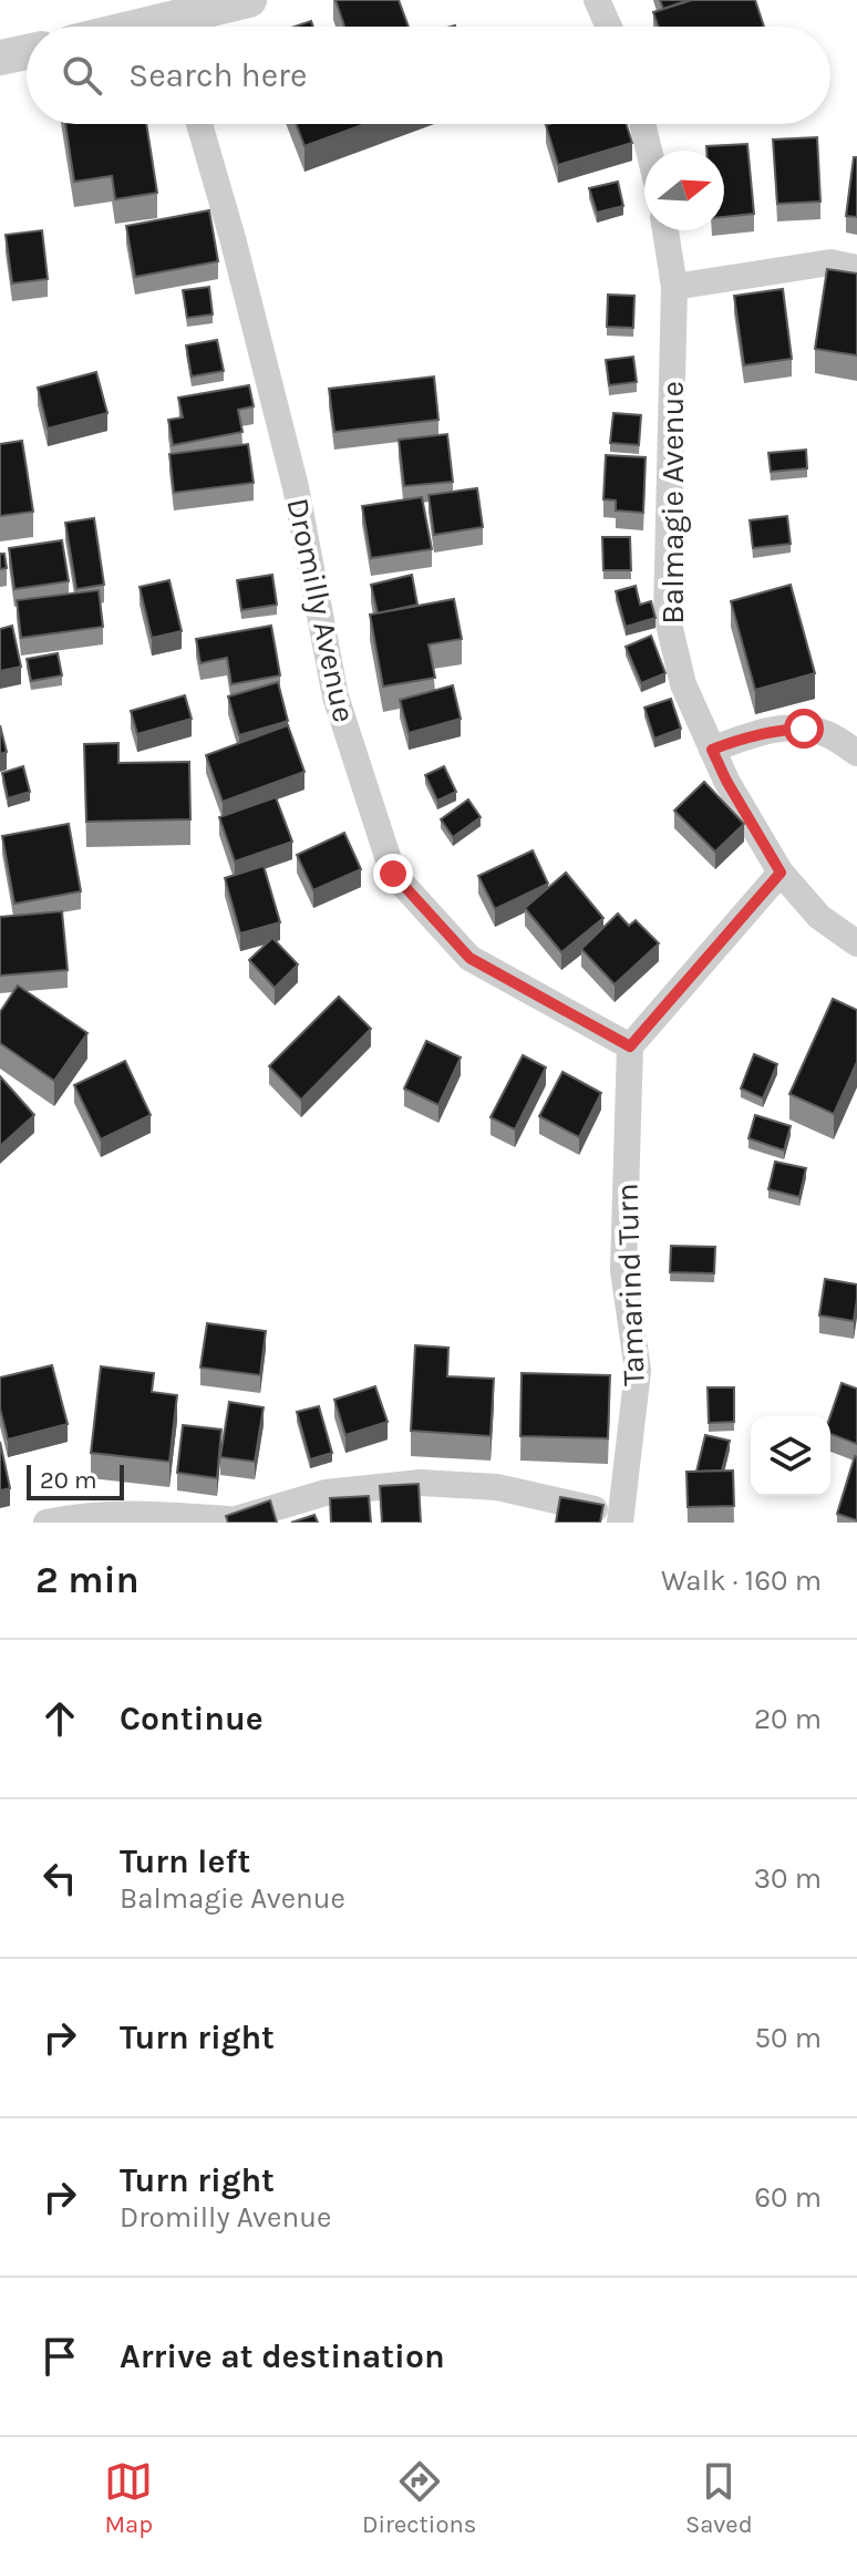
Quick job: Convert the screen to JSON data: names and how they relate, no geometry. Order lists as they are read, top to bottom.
{
  "streets": {
    "street": ["Balmagie Avenue", "Dromilly Avenue", "Tamarind Turn"]
  },
  "crossings": [
    ["Dromilly Avenue", "Tamarind Turn"]
  ],
  "scale_bar": "20 m",
  "north": "right",
  "page": {
    "search": "Search here",
    "scale": "20 m",
    "heading": ["2 min", "Walk · 160 m"],
    "list": [
      ["Continue", "20 m"],
      ["Turn left", "Balmagie Avenue", "30 m"],
      ["Turn right", "50 m"],
      ["Turn right", "Dromilly Avenue", "60 m"],
      "Arrive at destination"
    ],
    "nav": ["Map", "Directions", "Saved"]
  }
}
